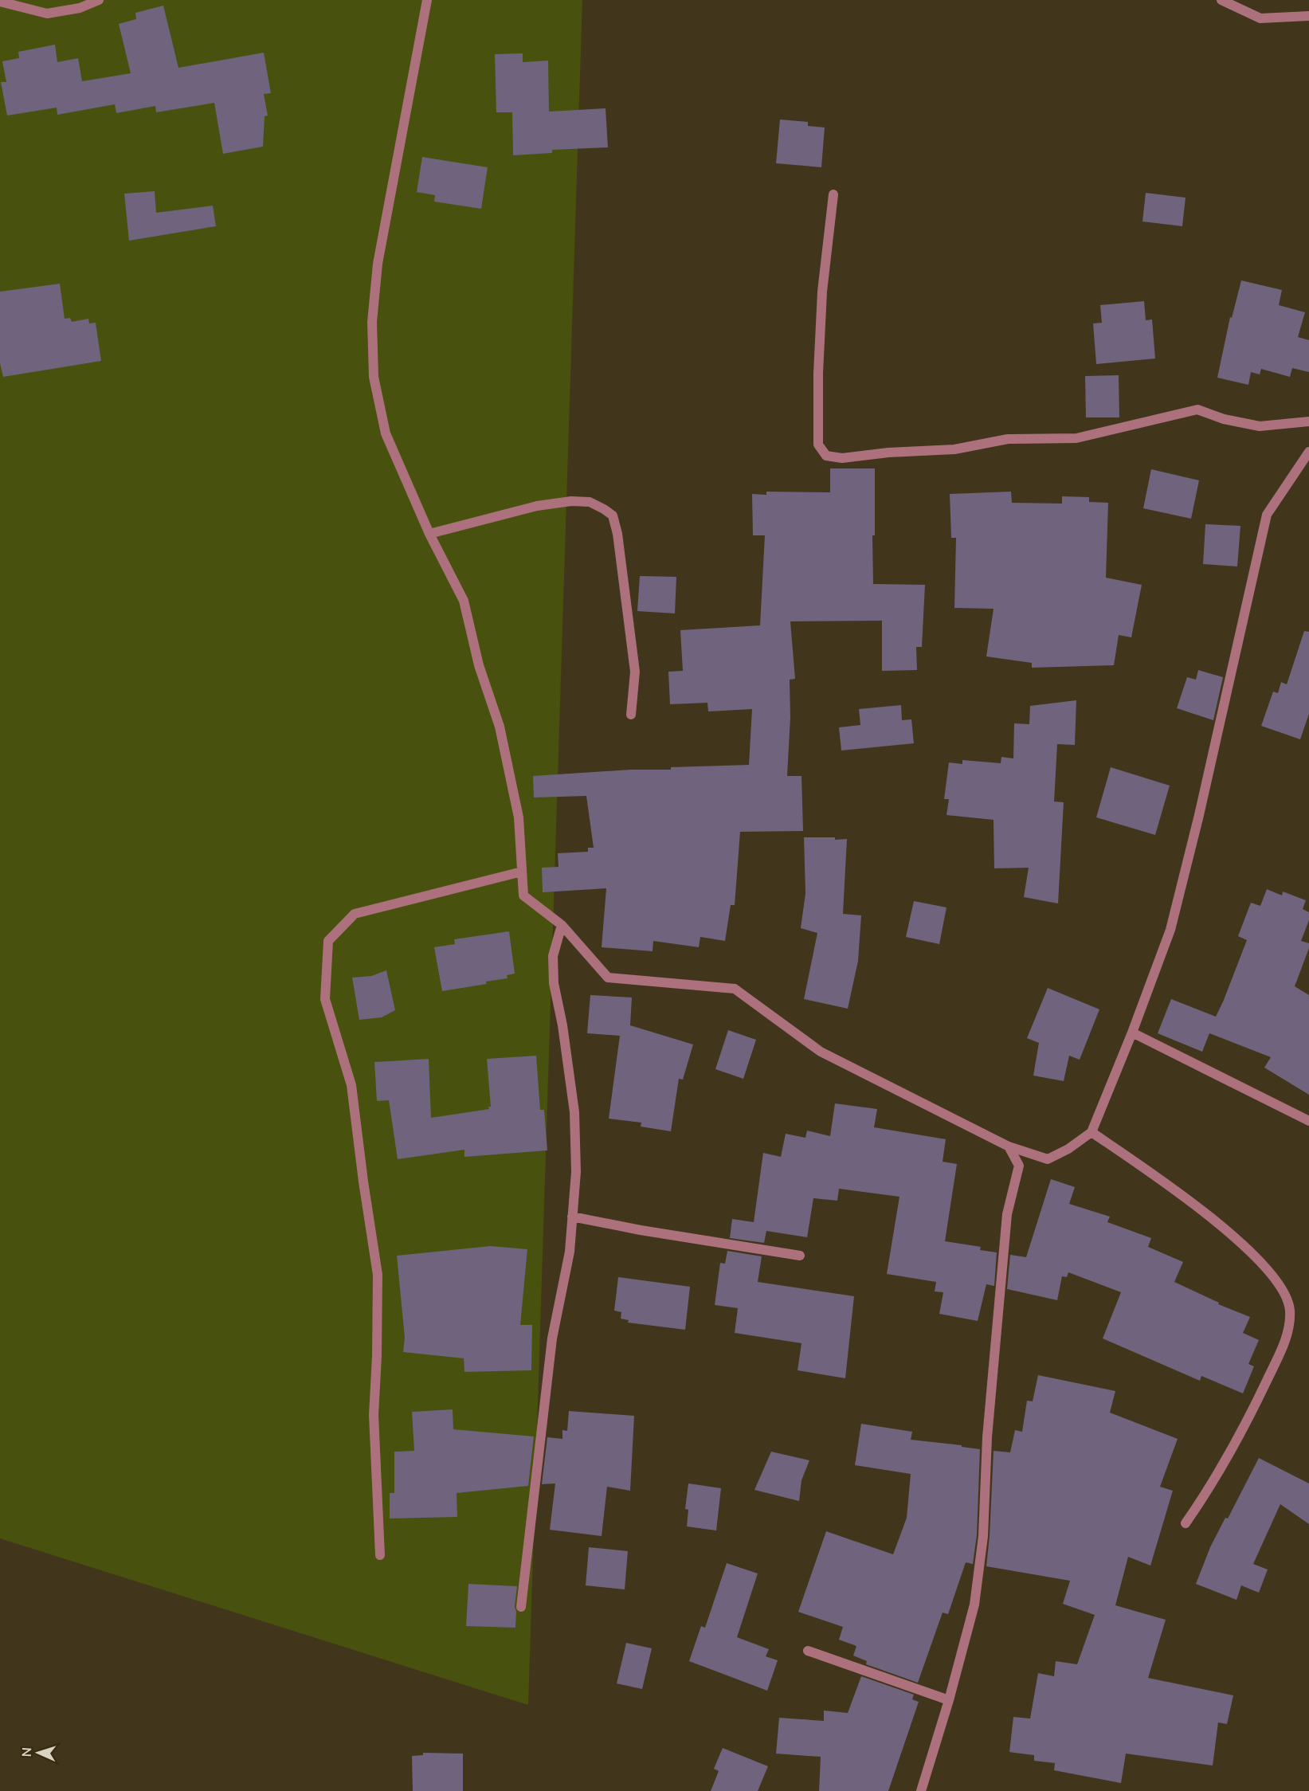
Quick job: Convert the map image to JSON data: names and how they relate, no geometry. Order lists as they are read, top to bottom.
{
  "north": "left"
}
